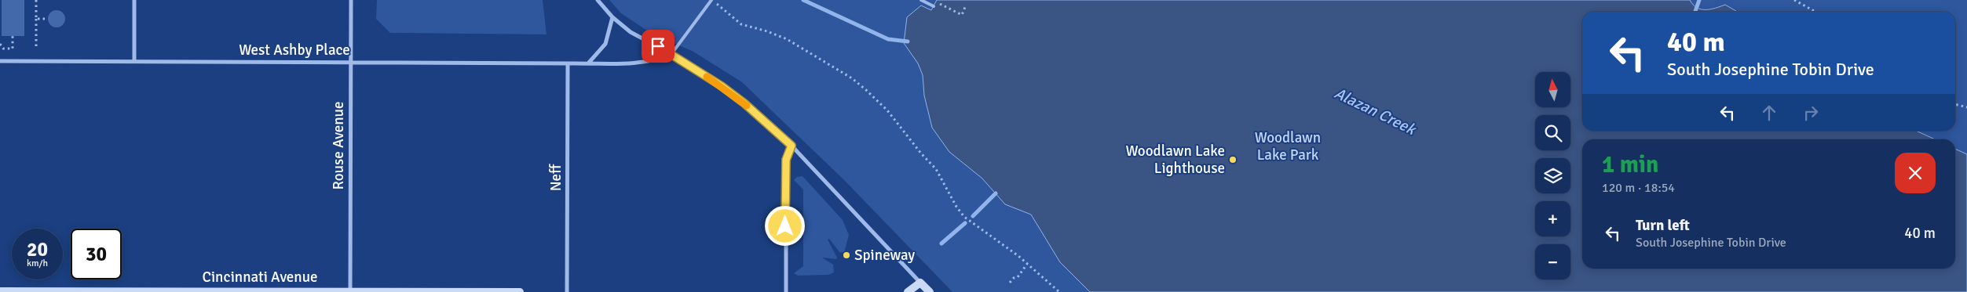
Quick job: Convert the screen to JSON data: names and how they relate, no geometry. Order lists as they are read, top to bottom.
{
  "streets": {
    "street": [
      "West Ashby Place",
      "Rouse Avenue",
      "Neff",
      "Cincinnati Avenue"
    ]
  },
  "crossings": [
    ["West Ashby Place", "Rouse Avenue"],
    ["West Ashby Place", "Neff"],
    ["Rouse Avenue", "Cincinnati Avenue"]
  ],
  "water": ["Alazan Creek"],
  "parks": ["Woodlawn Lake Park"],
  "places": ["Woodlawn Lake Lighthouse", "Spineway"],
  "north": "top",
  "page": {
    "turn": ["40 m", "South Josephine Tobin Drive"],
    "map_buttons": ["+", "−"],
    "heading": ["1 min", "120 m · 18:54"],
    "list": [
      {
        "name": "Turn left",
        "note": "South Josephine Tobin Drive",
        "value": "40 m"
      }
    ],
    "speed": "20 km/h",
    "limit": "30"
  }
}
